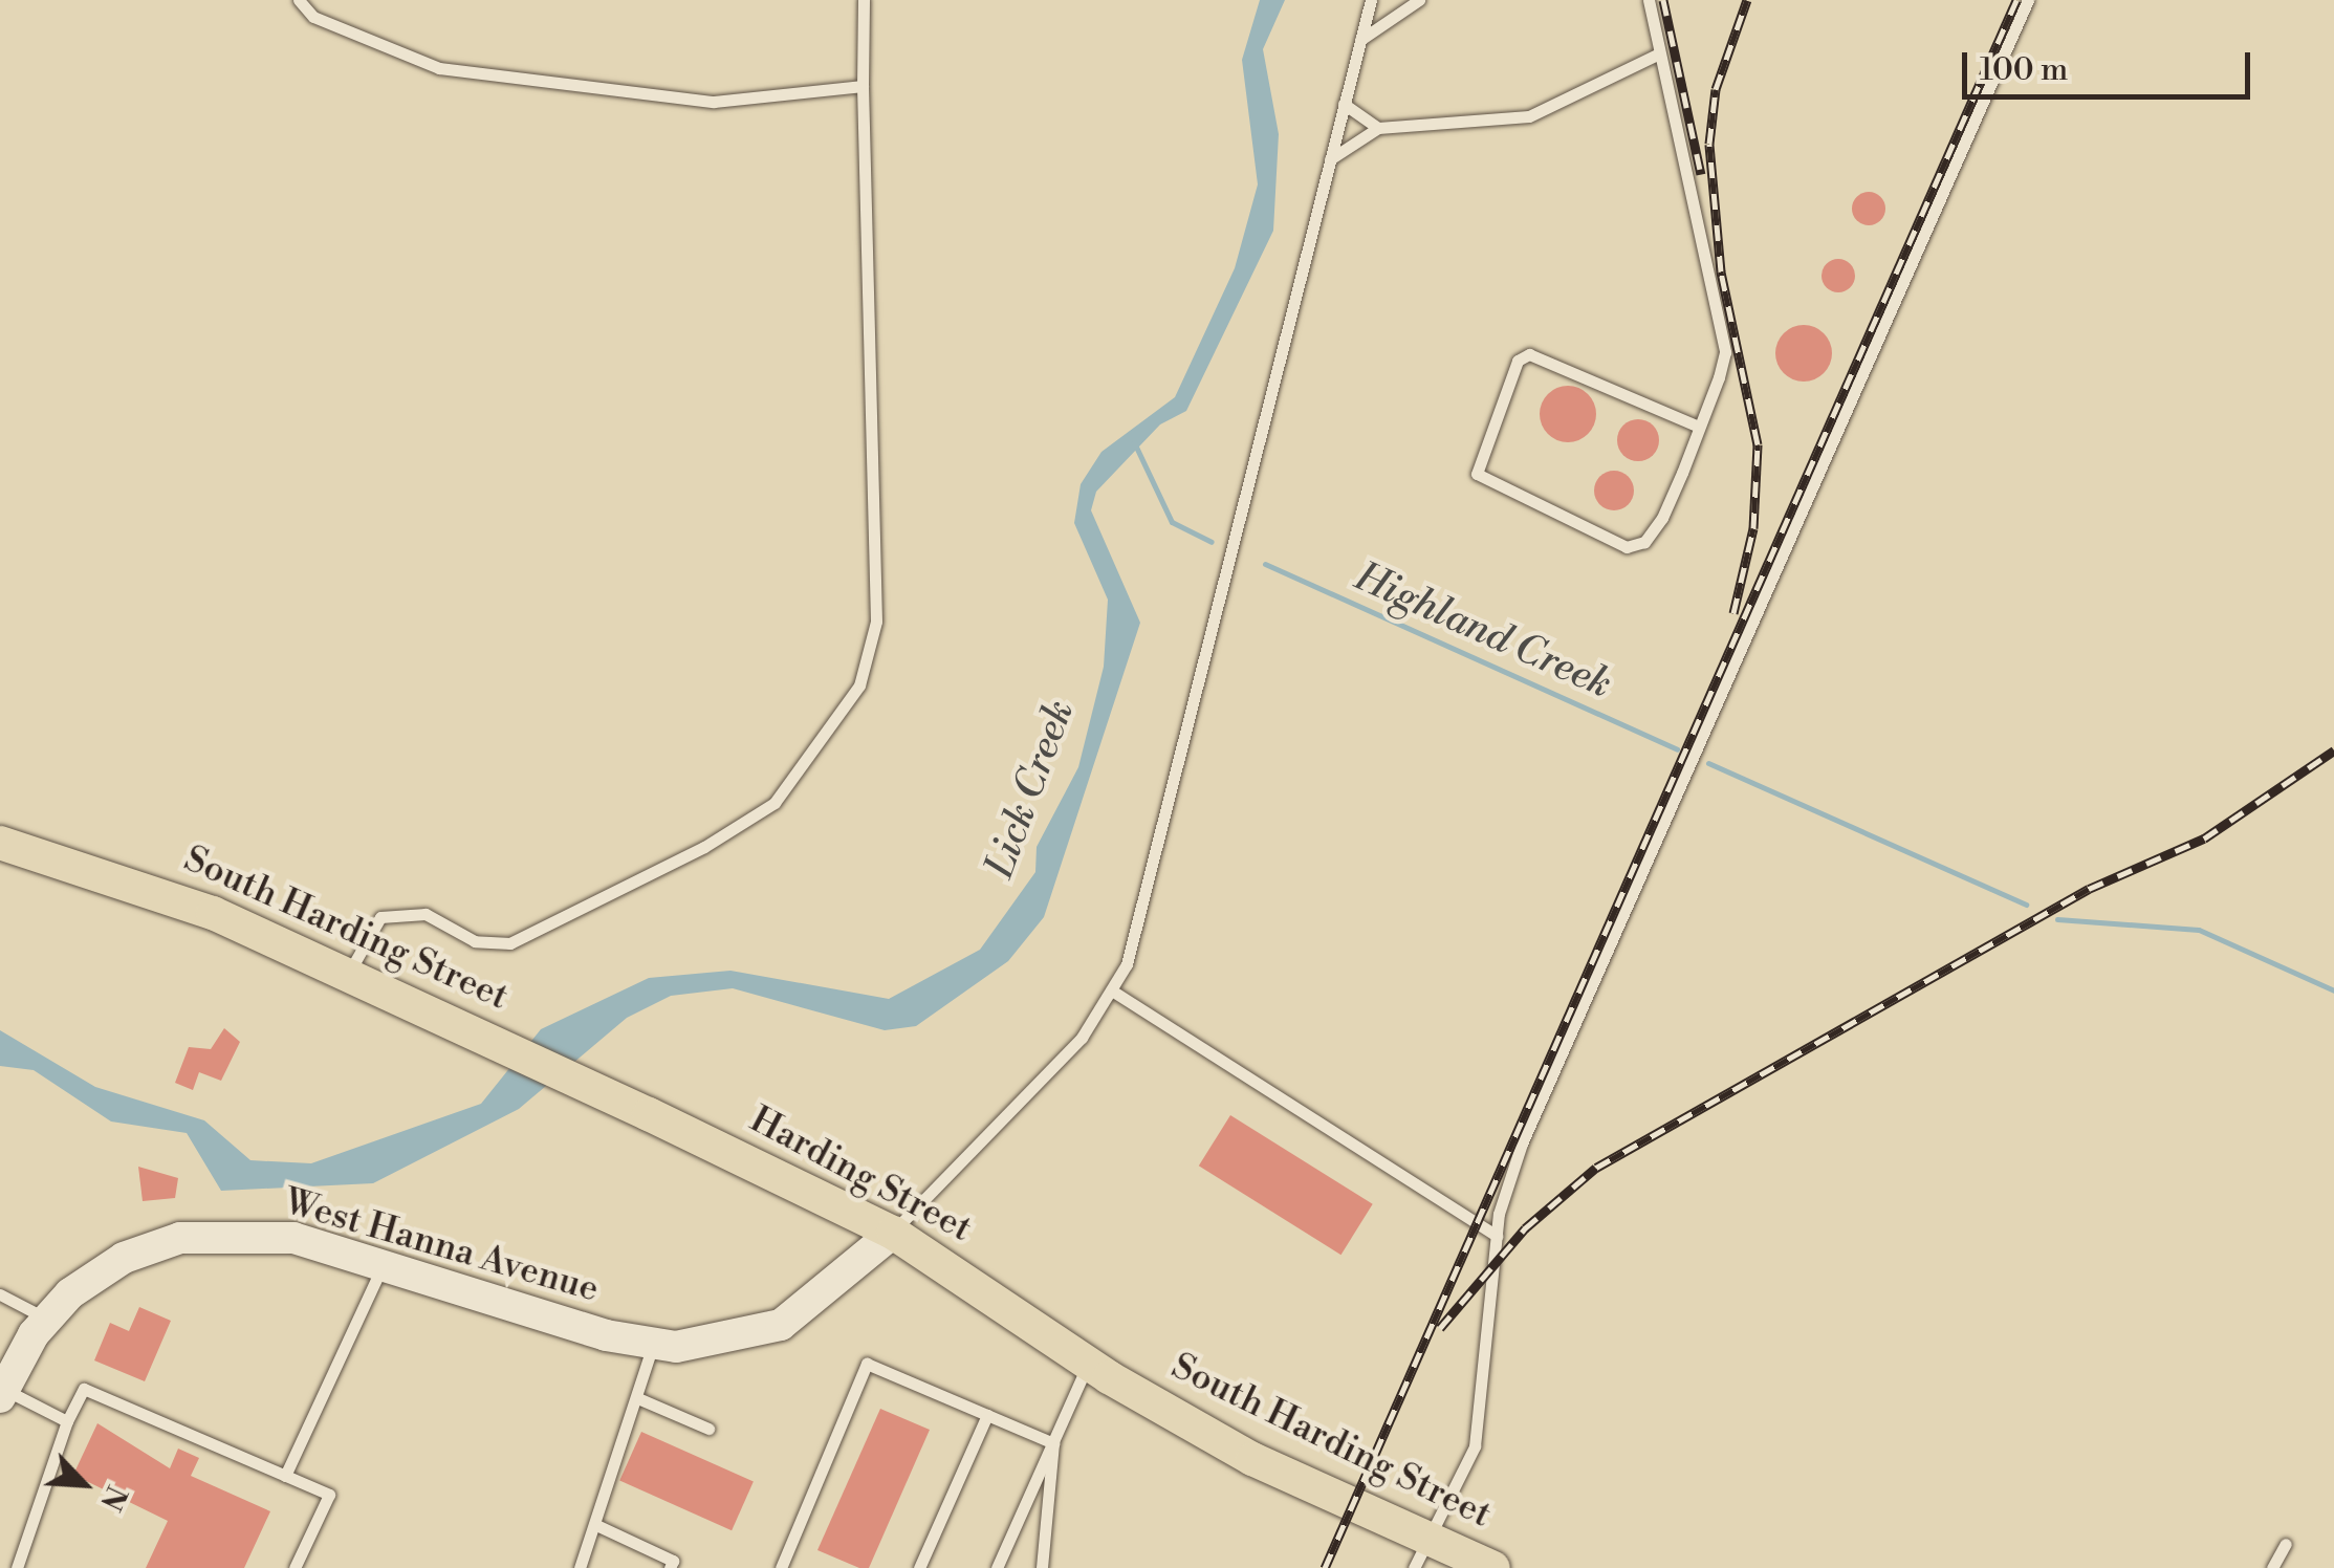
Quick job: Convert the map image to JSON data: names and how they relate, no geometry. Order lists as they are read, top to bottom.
{
  "streets": {
    "main road": ["South Harding Street", "Harding Street", "West Hanna Avenue"]
  },
  "crossings": [
    ["South Harding Street", "Harding Street"],
    ["Harding Street", "West Hanna Avenue"]
  ],
  "water": ["Highland Creek", "Lick Creek"],
  "scale_bar": "100 m",
  "north": "bottom right"
}
